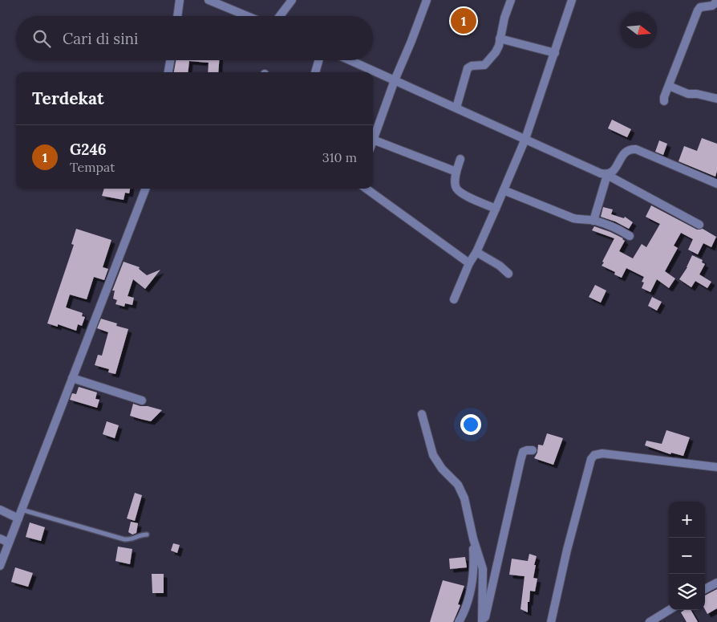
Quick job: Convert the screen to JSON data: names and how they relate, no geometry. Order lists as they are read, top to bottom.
{
  "north": "right",
  "page": {
    "pins": "1",
    "search": "Cari di sini",
    "heading": "Terdekat",
    "list": [
      {
        "mark": "1",
        "name": "G246",
        "note": "Tempat",
        "value": "310 m"
      }
    ],
    "map_buttons": ["+", "−"]
  }
}
